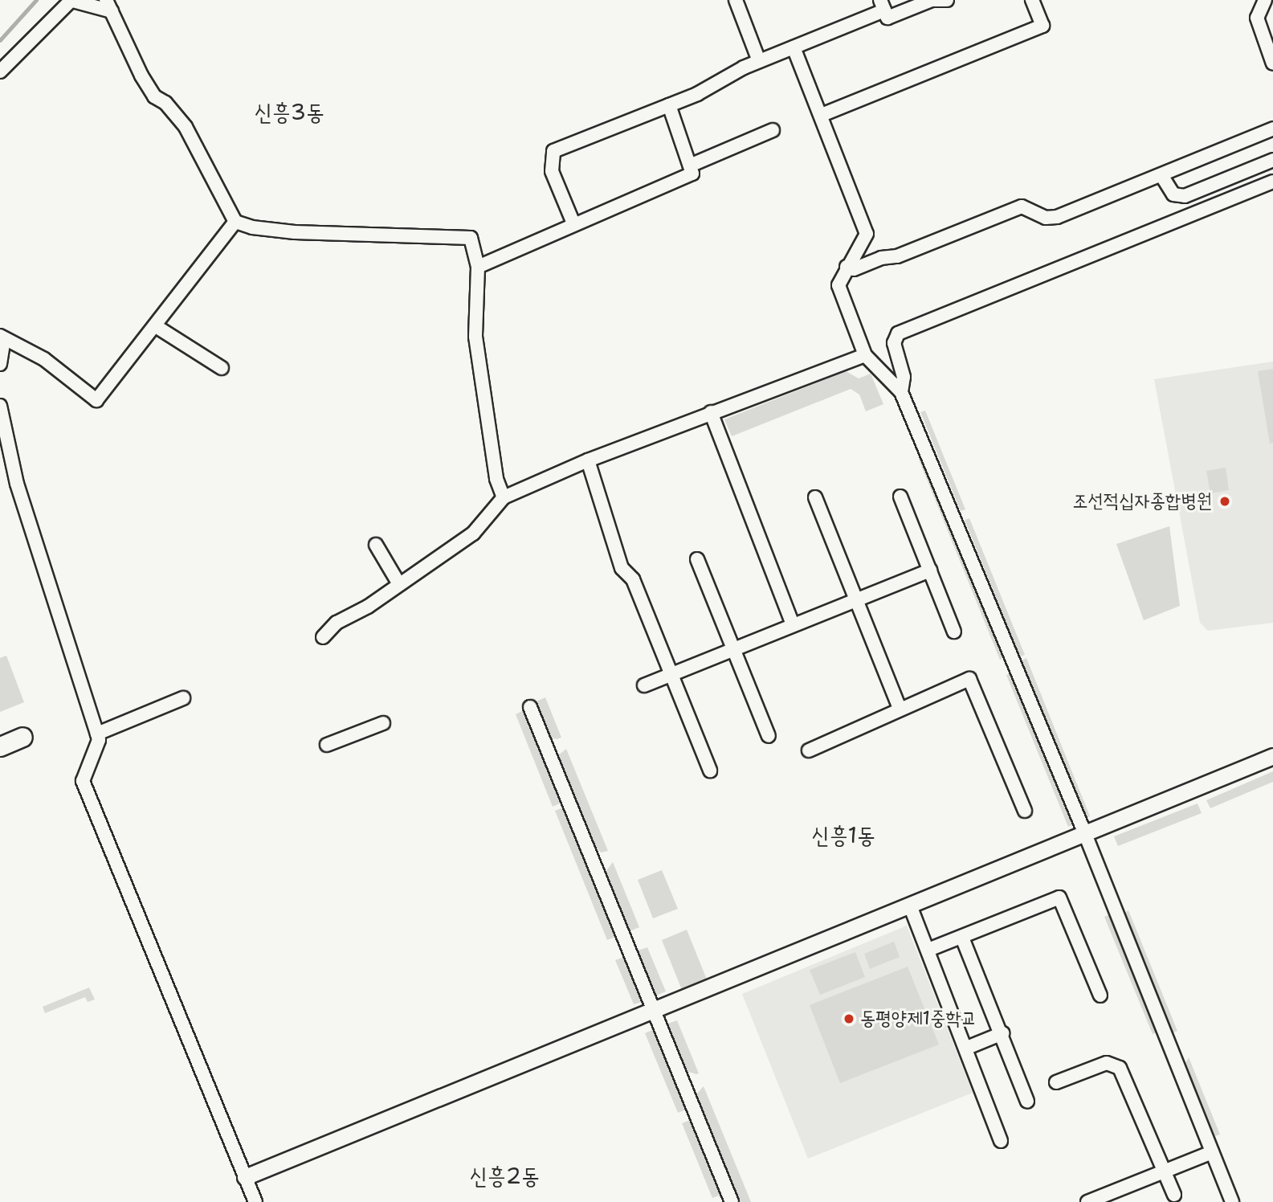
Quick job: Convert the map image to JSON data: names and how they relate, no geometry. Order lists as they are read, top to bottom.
{
  "districts": ["신흥3동", "신흥1동", "신흥2동"],
  "places": ["조선적십자종합병원", "동평양제1중학교"]
}
